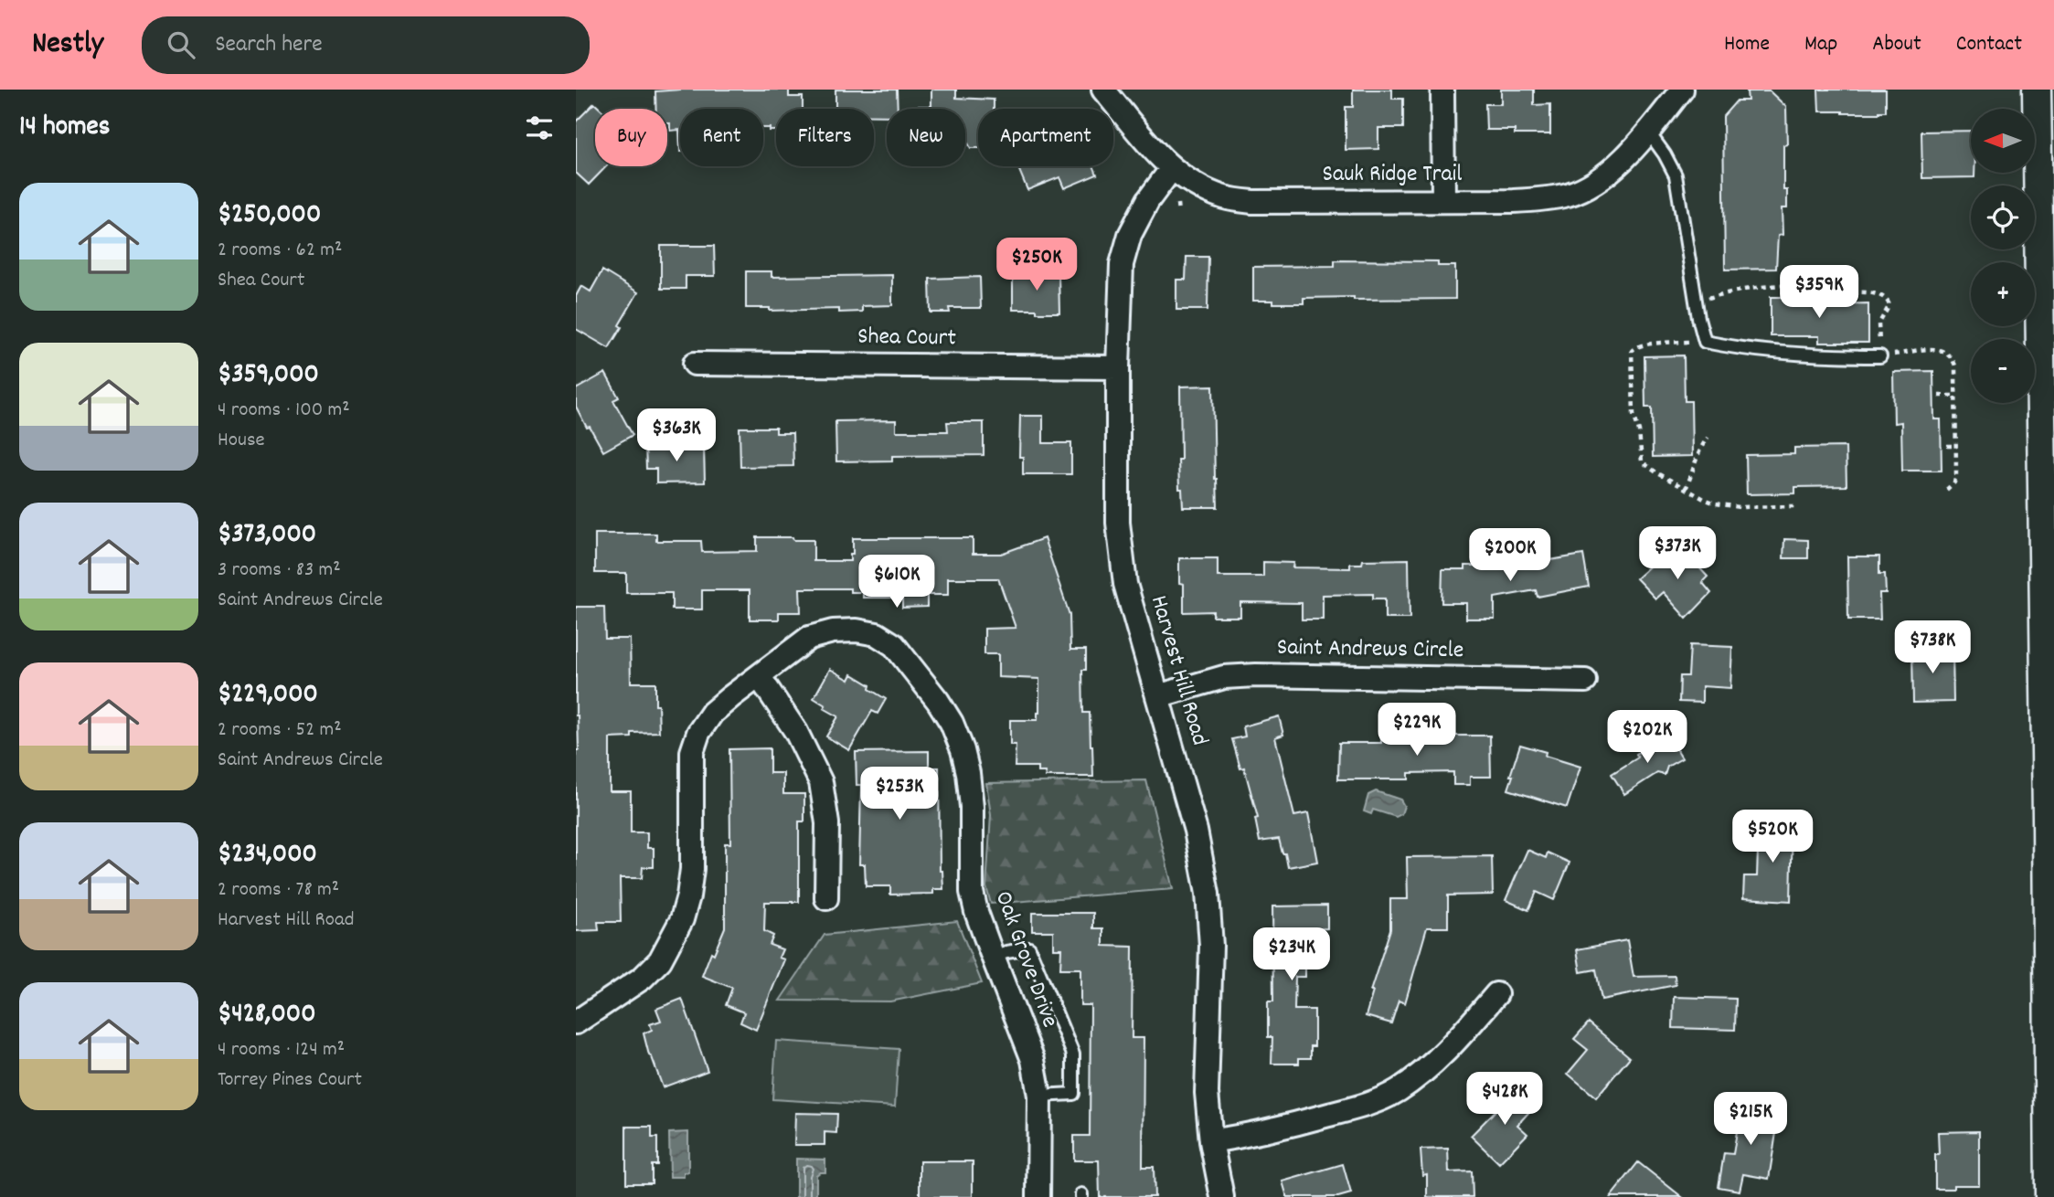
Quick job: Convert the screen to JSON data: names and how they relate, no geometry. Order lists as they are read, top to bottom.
{
  "streets": {
    "street": [
      "Sauk Ridge Trail",
      "Shea Court",
      "Saint Andrews Circle",
      "Harvest Hill Road",
      "Oak Grove Drive"
    ]
  },
  "crossings": [
    ["Sauk Ridge Trail", "Harvest Hill Road"],
    ["Shea Court", "Harvest Hill Road"],
    ["Saint Andrews Circle", "Harvest Hill Road"]
  ],
  "north": "left",
  "page": {
    "header": "Nestly",
    "search": "Search here",
    "nav": [
      "Home",
      "Map",
      "About",
      "Contact"
    ],
    "heading": "14 homes",
    "map_buttons": ["+", "−"],
    "chip": [
      "Buy",
      "Rent",
      "Filters",
      "New",
      "Apartment"
    ],
    "list": [
      {
        "name": "$250,000",
        "note": "2 rooms · 62 m² · Shea Court"
      },
      {
        "name": "$359,000",
        "note": "4 rooms · 100 m² · House"
      },
      {
        "name": "$373,000",
        "note": "3 rooms · 83 m² · Saint Andrews Circle"
      },
      {
        "name": "$229,000",
        "note": "2 rooms · 52 m² · Saint Andrews Circle"
      },
      {
        "name": "$234,000",
        "note": "2 rooms · 78 m² · Harvest Hill Road"
      },
      {
        "name": "$428,000",
        "note": "4 rooms · 124 m² · Torrey Pines Court"
      }
    ],
    "price": [
      "$250K",
      "$359K",
      "$363K",
      "$373K",
      "$200K",
      "$610K",
      "$738K",
      "$229K",
      "$202K",
      "$253K",
      "$520K",
      "$234K",
      "$428K",
      "$215K"
    ]
  }
}
